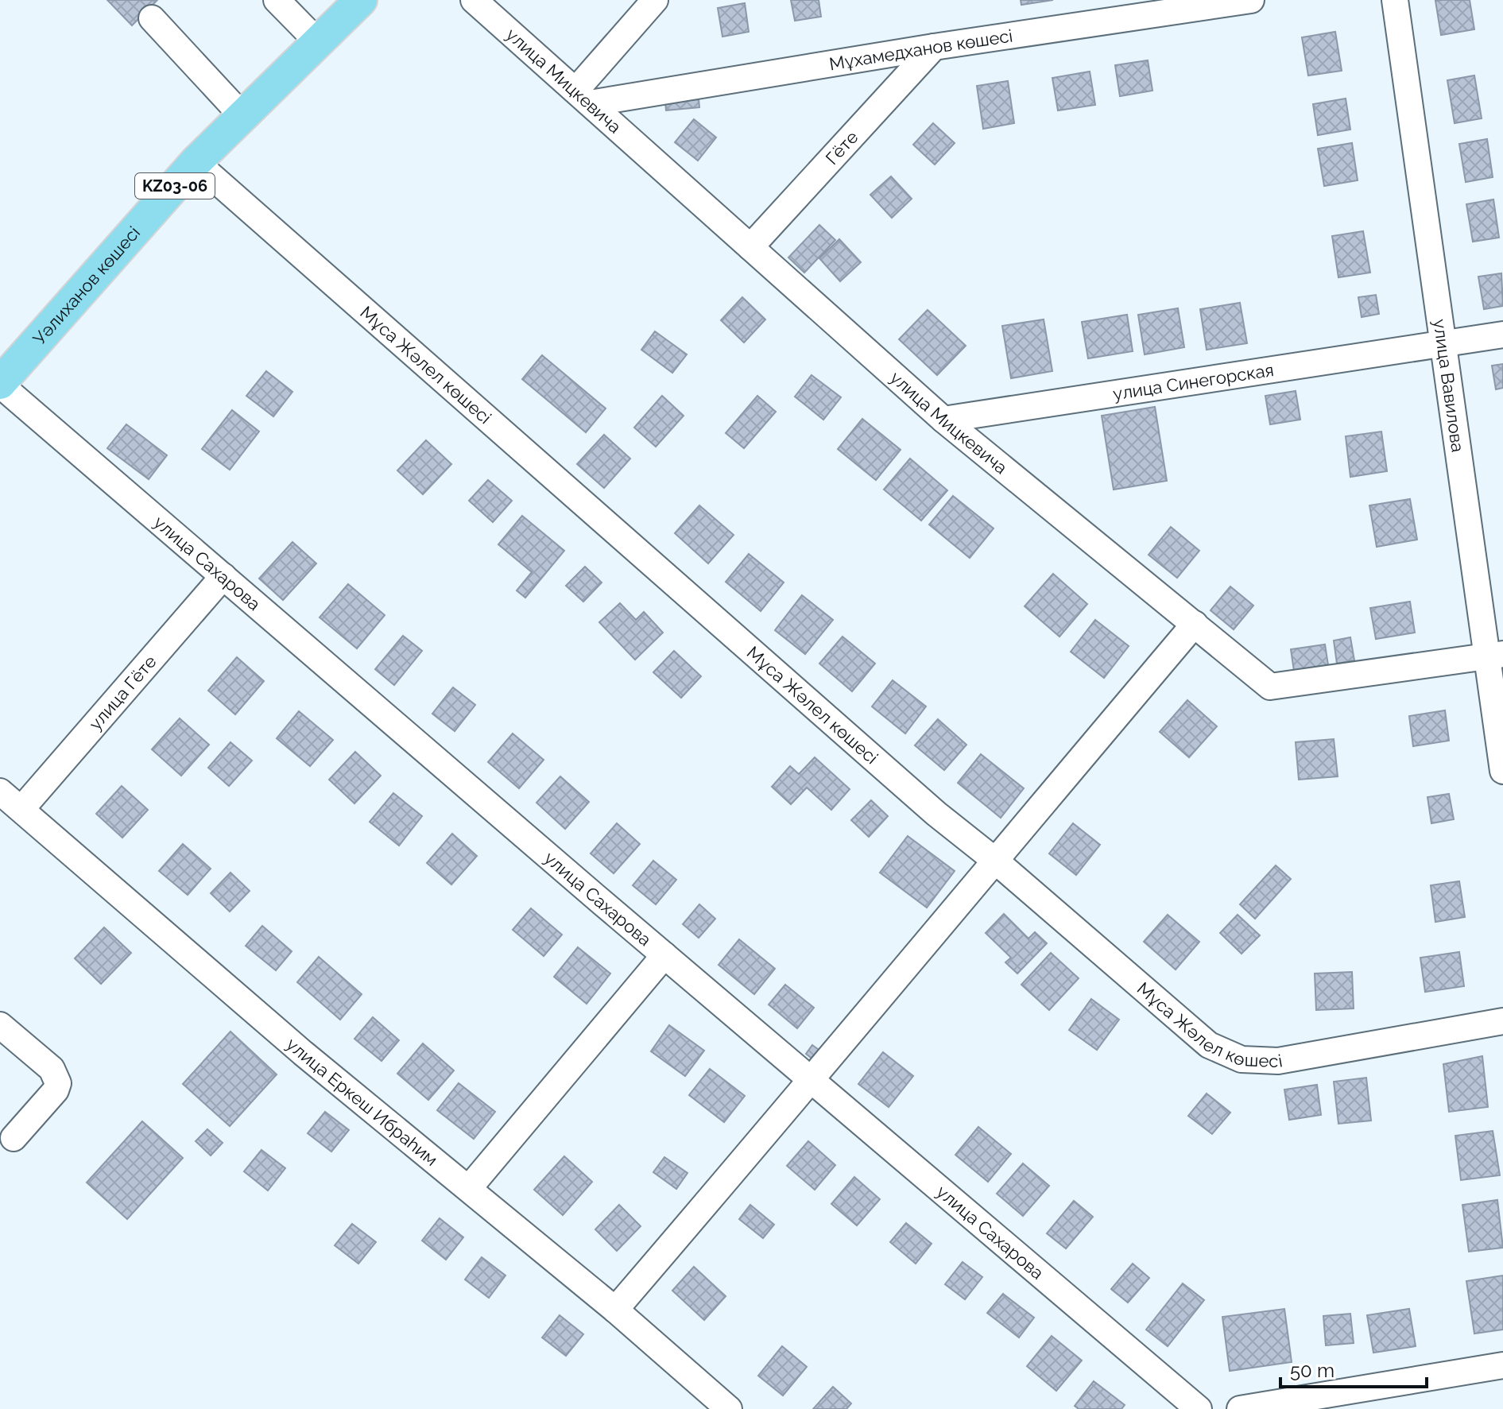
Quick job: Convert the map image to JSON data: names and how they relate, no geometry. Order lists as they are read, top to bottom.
{
  "streets": {
    "main road": ["KZ03-06", "Уәлиханов көшесі"],
    "street": [
      "Мұхамедханов көшесі",
      "улица Мицкевича",
      "Гёте",
      "Мұса Жәлел көшесі",
      "улица Синегорская",
      "улица Вавилова",
      "улица Сахарова",
      "улица Гёте",
      "улица Еркеш Ибраһим"
    ]
  },
  "crossings": [
    ["Мұхамедханов көшесі", "улица Мицкевича"],
    ["Мұхамедханов көшесі", "Гёте"],
    ["улица Мицкевича", "Гёте"],
    ["улица Мицкевича", "улица Синегорская"],
    ["улица Мицкевича", "улица Вавилова"],
    ["Уәлиханов көшесі", "Мұса Жәлел көшесі"],
    ["Уәлиханов көшесі", "улица Сахарова"],
    ["улица Синегорская", "улица Вавилова"],
    ["улица Сахарова", "улица Гёте"],
    ["улица Гёте", "улица Еркеш Ибраһим"]
  ],
  "scale_bar": "50 m"
}
